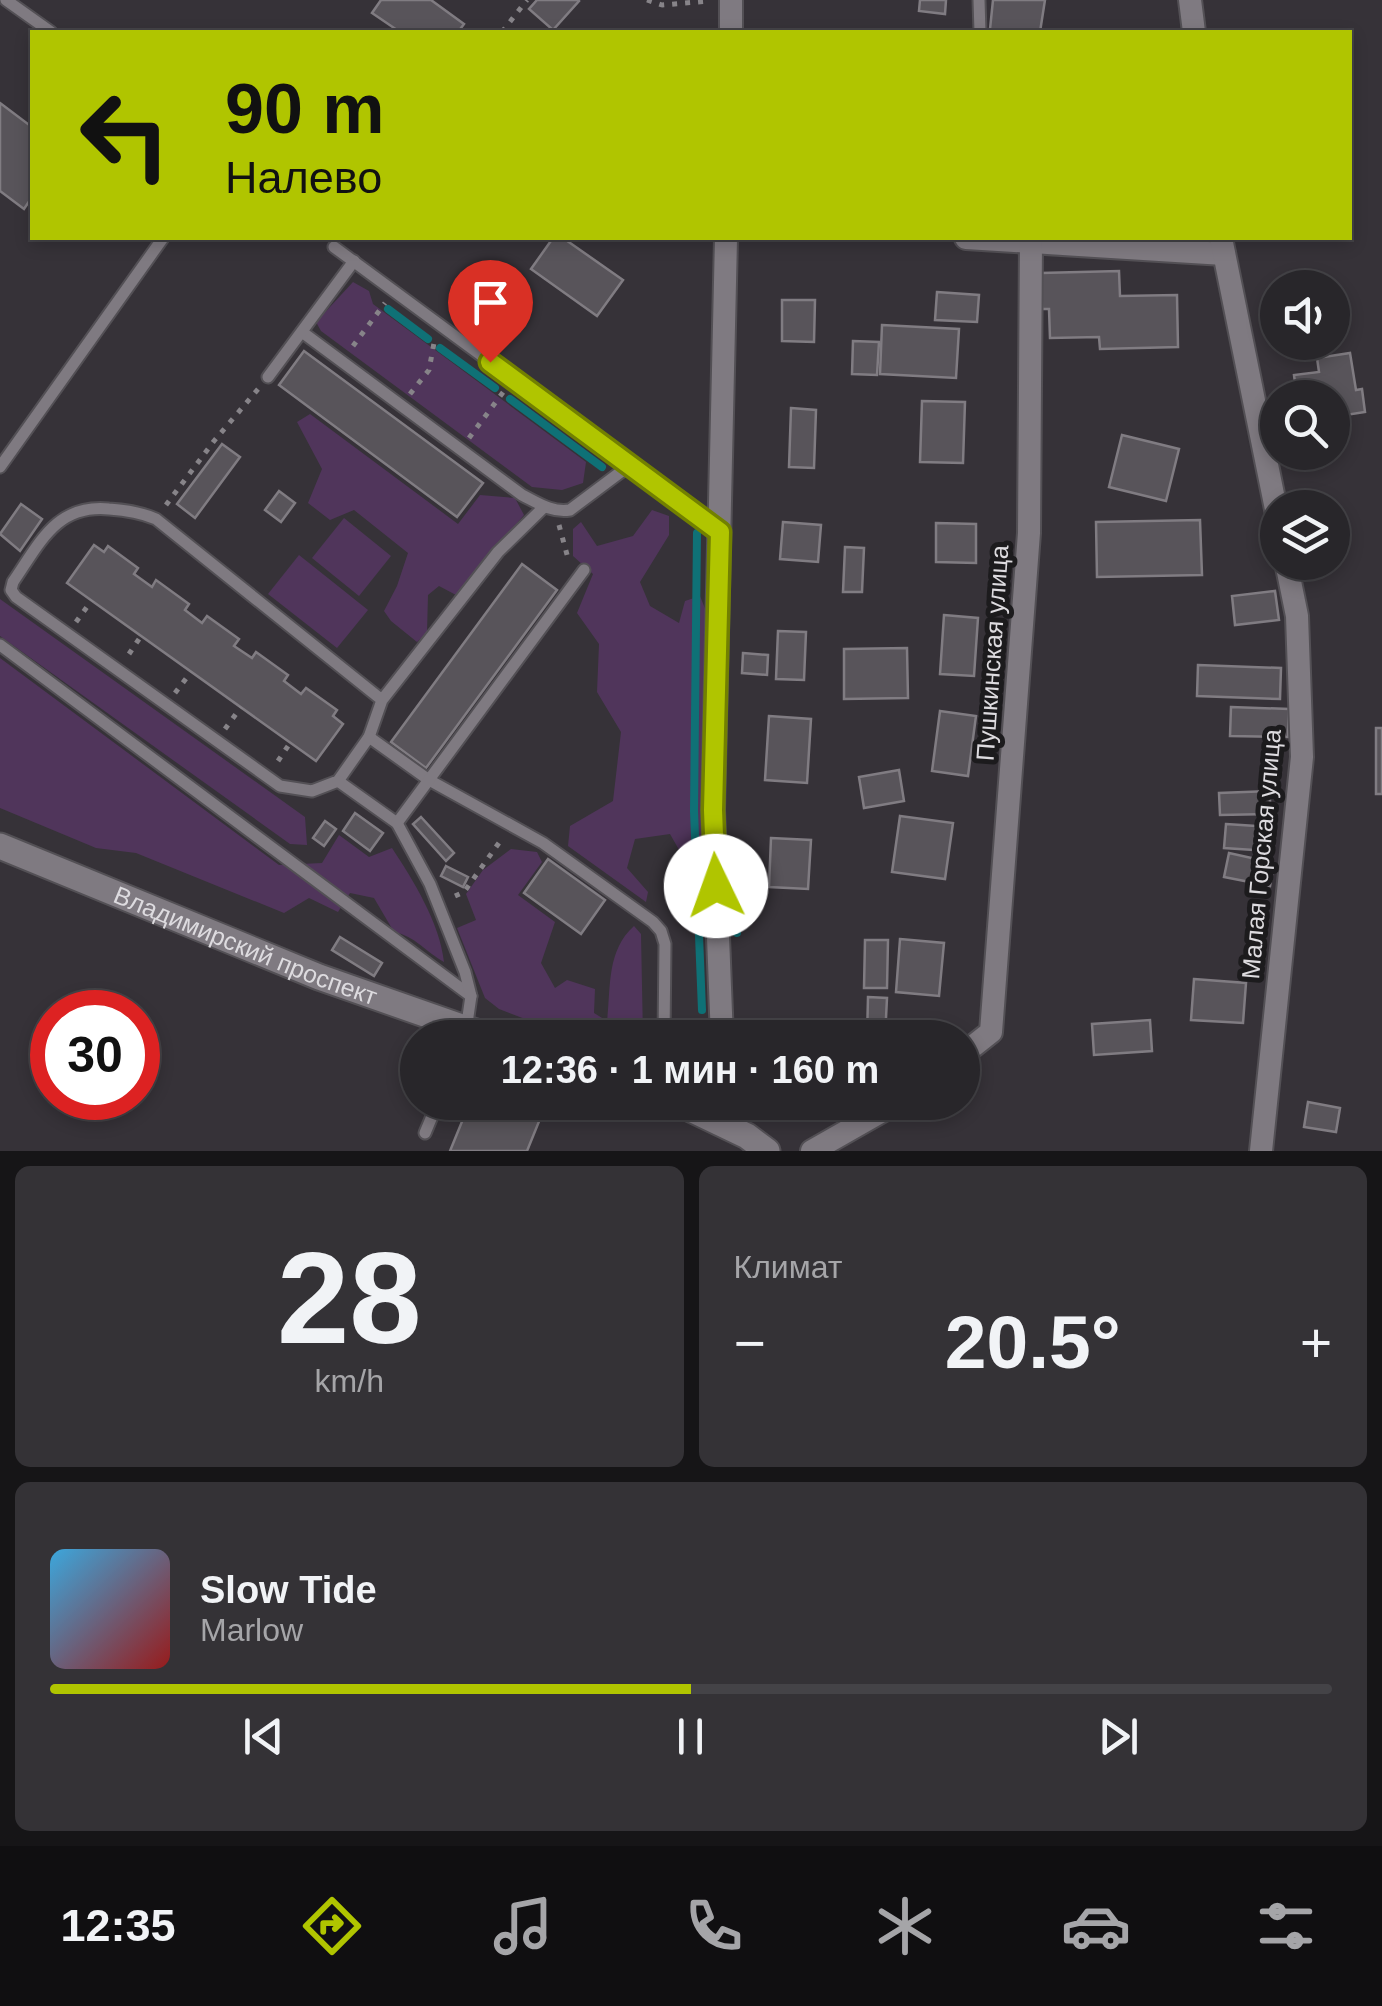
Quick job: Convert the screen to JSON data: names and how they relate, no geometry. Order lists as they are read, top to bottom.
{
  "streets": {
    "main road": ["Владимирский проспект"],
    "street": ["Пушкинская улица", "Малая Горская улица"]
  },
  "page": {
    "turn": ["90 m", "Налево"],
    "limit": "30",
    "trip": "12:36 · 1 мин · 160 m",
    "tile": [
      ["28", "km/h"],
      "Климат"
    ],
    "heat": ["−", "20.5°", "+"],
    "song": ["Slow Tide", "Marlow"],
    "tabs": "12:35"
  }
}
